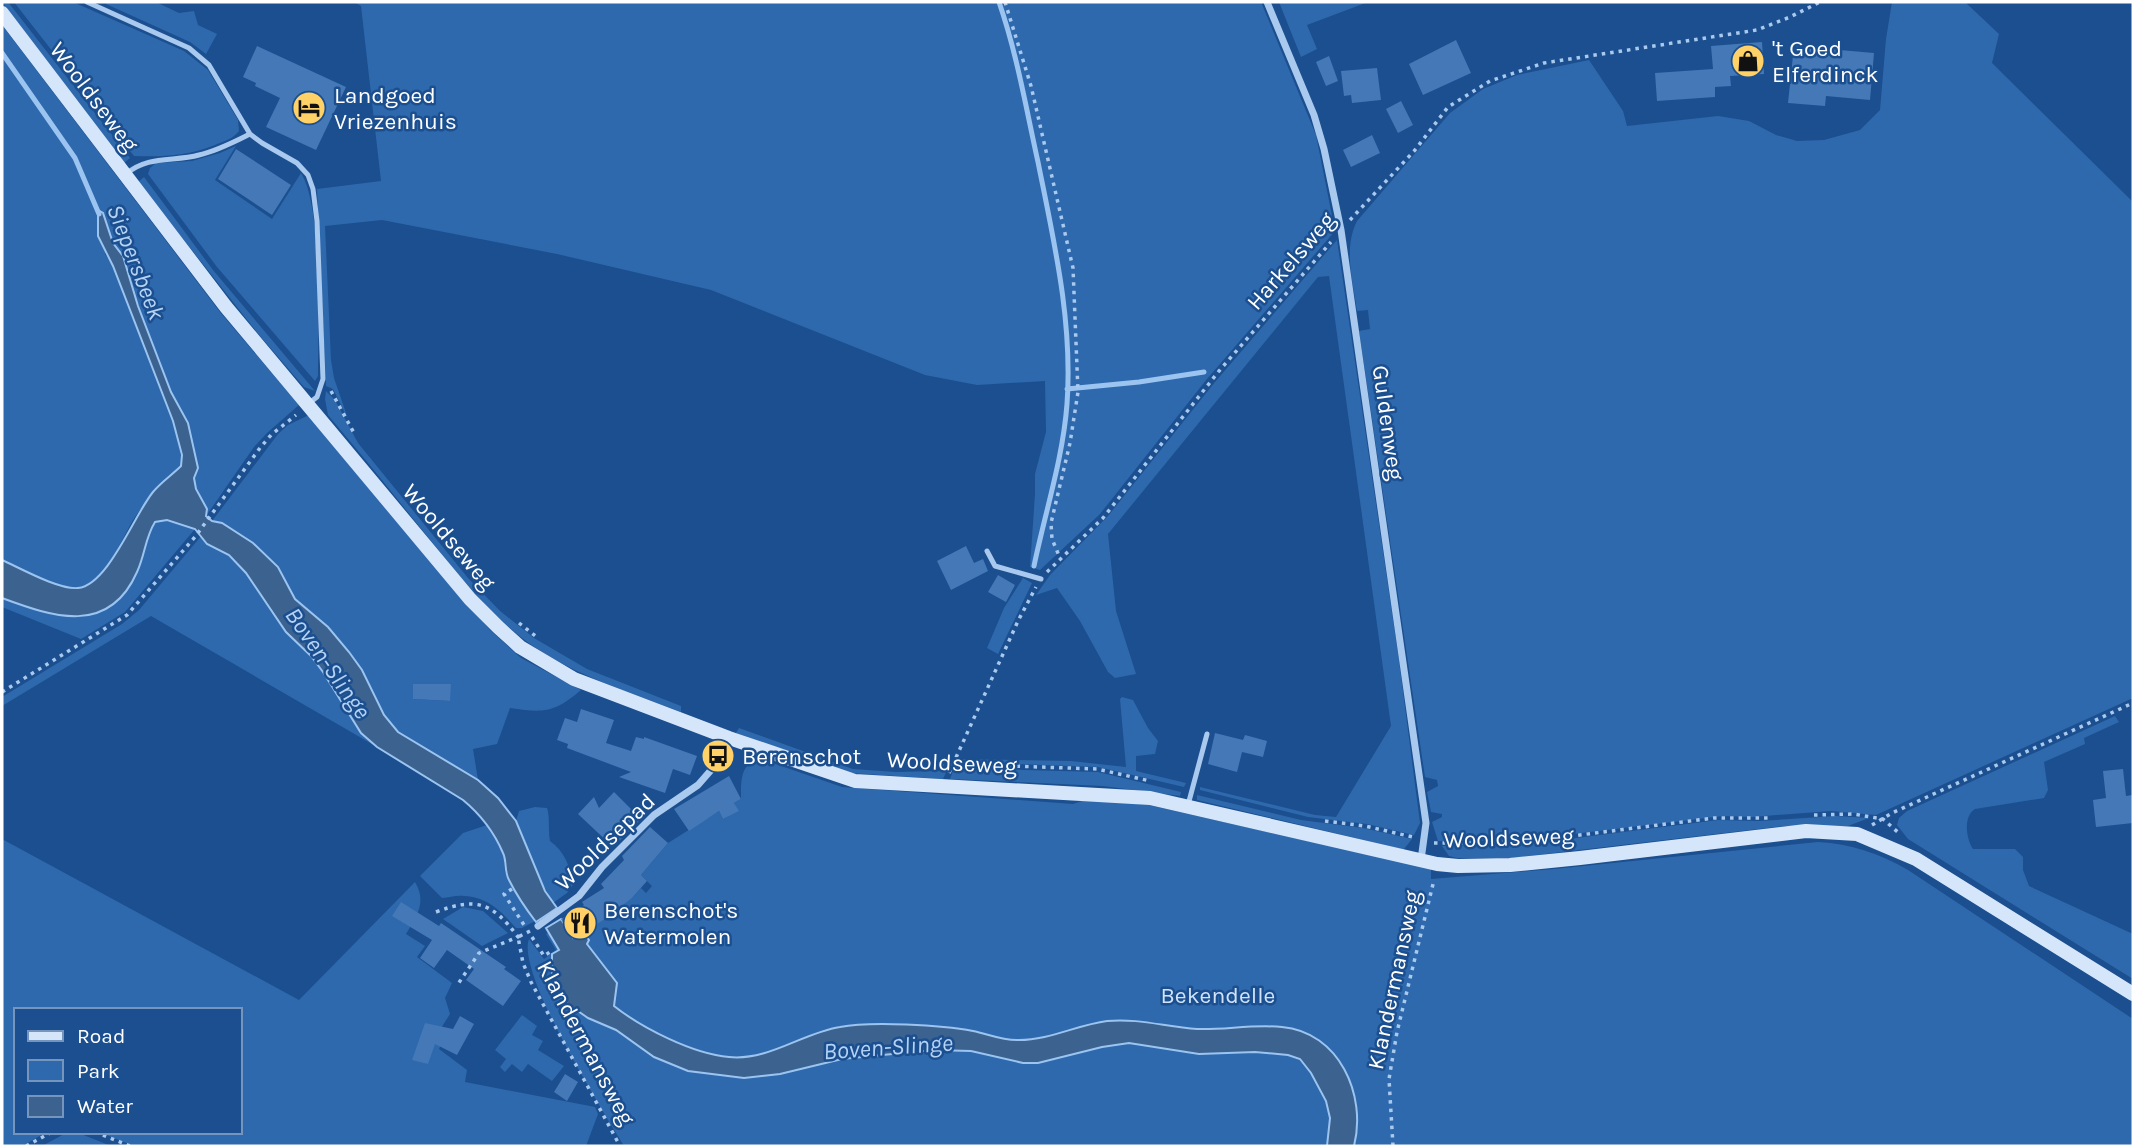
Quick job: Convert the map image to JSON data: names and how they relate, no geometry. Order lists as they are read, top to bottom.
{
  "streets": {
    "main road": ["Wooldseweg"],
    "street": ["Guldenweg", "Wooldsepad"],
    "path": ["Harkelsweg", "Klandermansweg"]
  },
  "crossings": [
    ["Wooldseweg", "Harkelsweg"],
    ["Wooldseweg", "Guldenweg"],
    ["Wooldseweg", "Wooldsepad"],
    ["Wooldseweg", "Klandermansweg"],
    ["Harkelsweg", "Guldenweg"],
    ["Wooldsepad", "Klandermansweg"]
  ],
  "water": ["Siepersbeek", "Boven-Slinge"],
  "parks": ["Bekendelle"],
  "places": {
    "shop": ["'t Goed Elferdinck"],
    "hotel": ["Landgoed Vriezenhuis"],
    "bus stop": ["Berenschot"],
    "restaurant": ["Berenschot's Watermolen"]
  },
  "legend": ["Road", "Park", "Water"]
}
